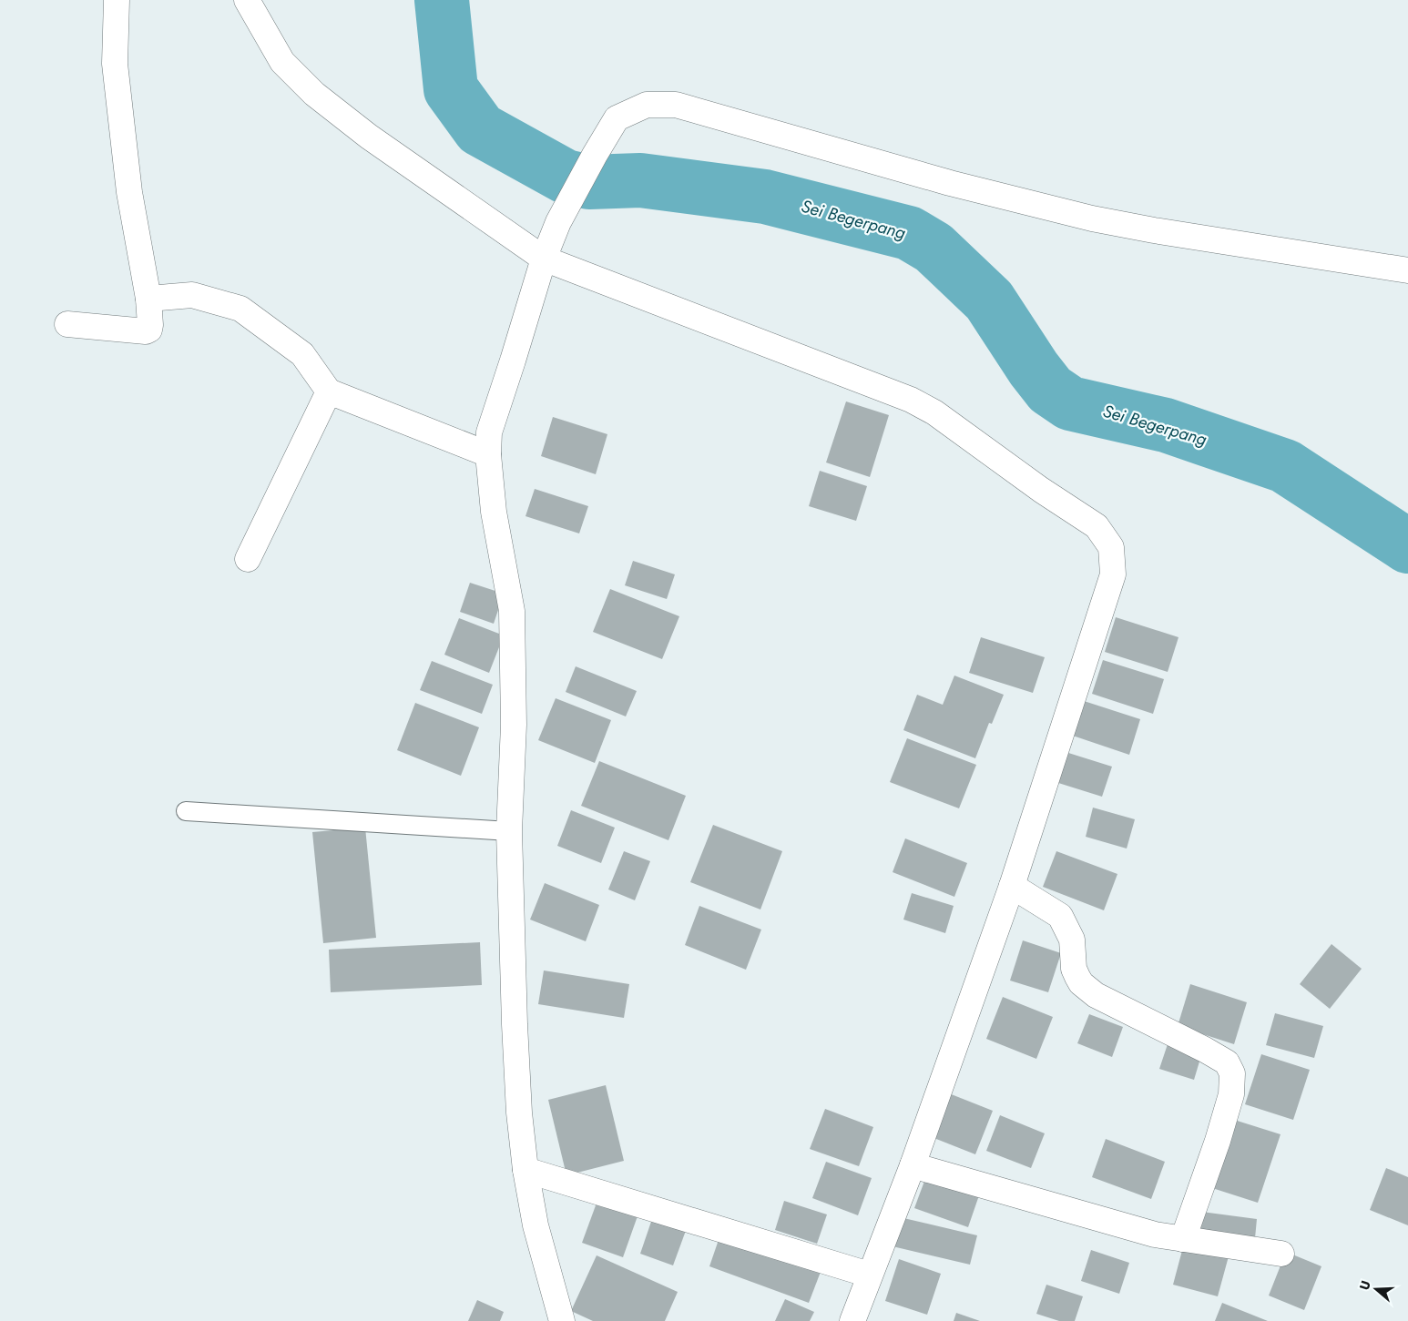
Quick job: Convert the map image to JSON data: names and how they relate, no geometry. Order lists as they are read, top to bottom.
{
  "water": ["Sei Begerpang"],
  "north": "left"
}
